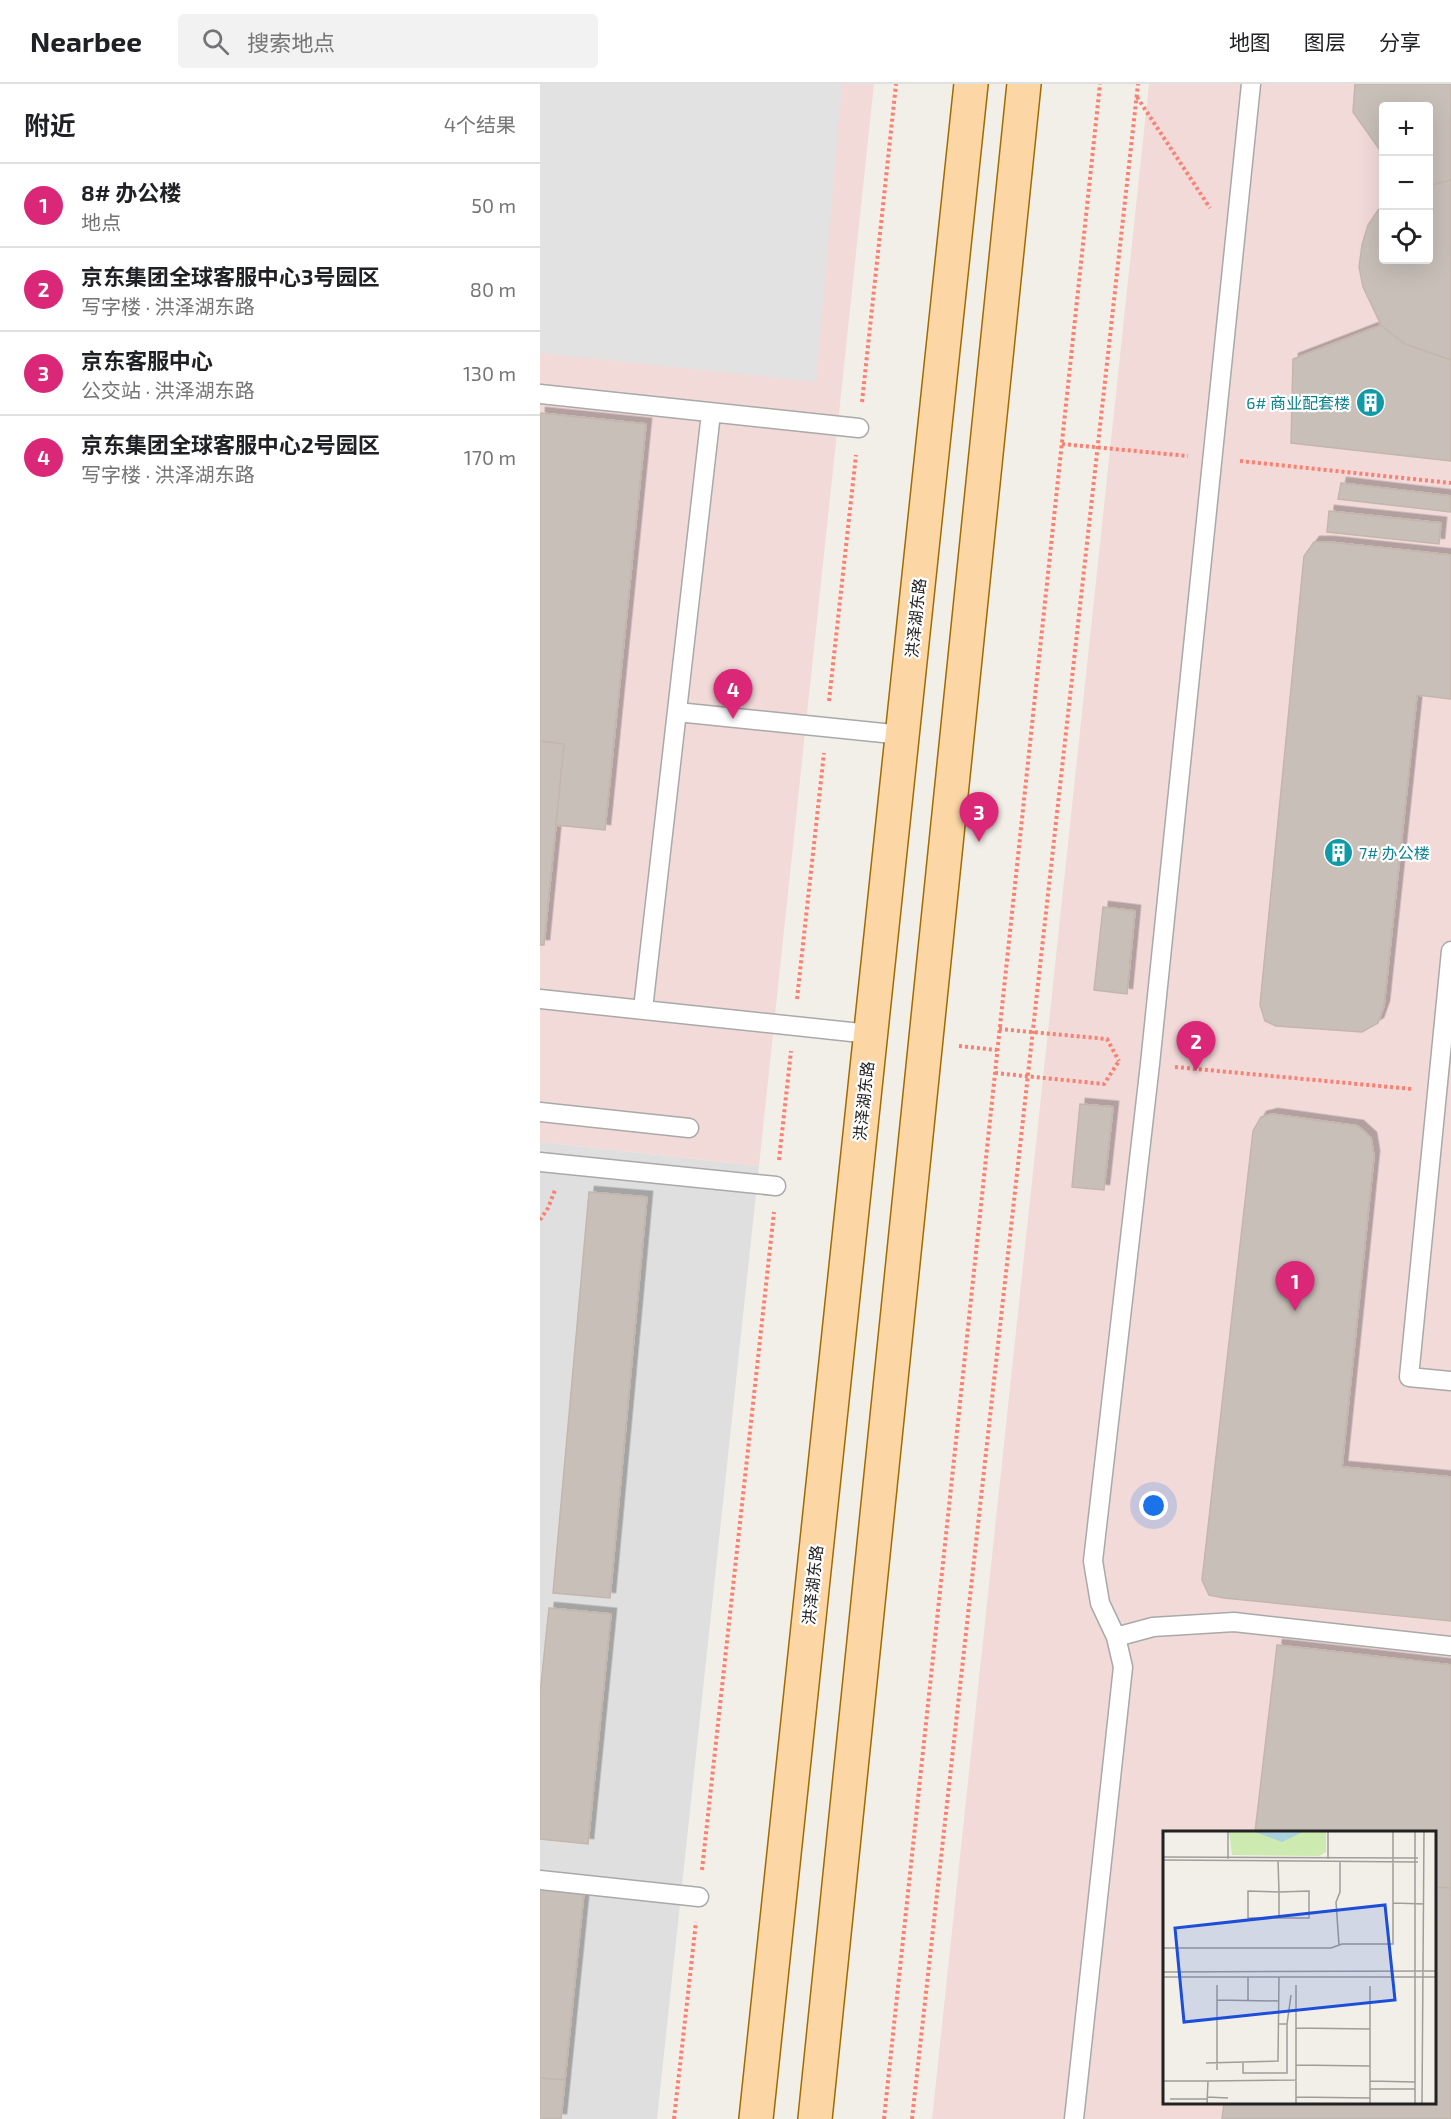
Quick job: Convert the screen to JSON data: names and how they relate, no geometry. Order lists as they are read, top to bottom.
{
  "streets": {
    "main road": ["洪泽湖东路"]
  },
  "places": {
    "building": ["6# 商业配套楼", "7# 办公楼"]
  },
  "page": {
    "header": "Nearbee",
    "search": "搜索地点",
    "nav": ["地图", "图层", "分享"],
    "heading": ["附近", "4个结果"],
    "map_buttons": ["+", "−"],
    "list": [
      {
        "mark": "1",
        "name": "8# 办公楼",
        "note": "地点",
        "value": "50 m"
      },
      {
        "mark": "2",
        "name": "京东集团全球客服中心3号园区",
        "note": "写字楼 · 洪泽湖东路",
        "value": "80 m"
      },
      {
        "mark": "3",
        "name": "京东客服中心",
        "note": "公交站 · 洪泽湖东路",
        "value": "130 m"
      },
      {
        "mark": "4",
        "name": "京东集团全球客服中心2号园区",
        "note": "写字楼 · 洪泽湖东路",
        "value": "170 m"
      }
    ],
    "pins": [
      "4",
      "3",
      "2",
      "1"
    ]
  }
}
